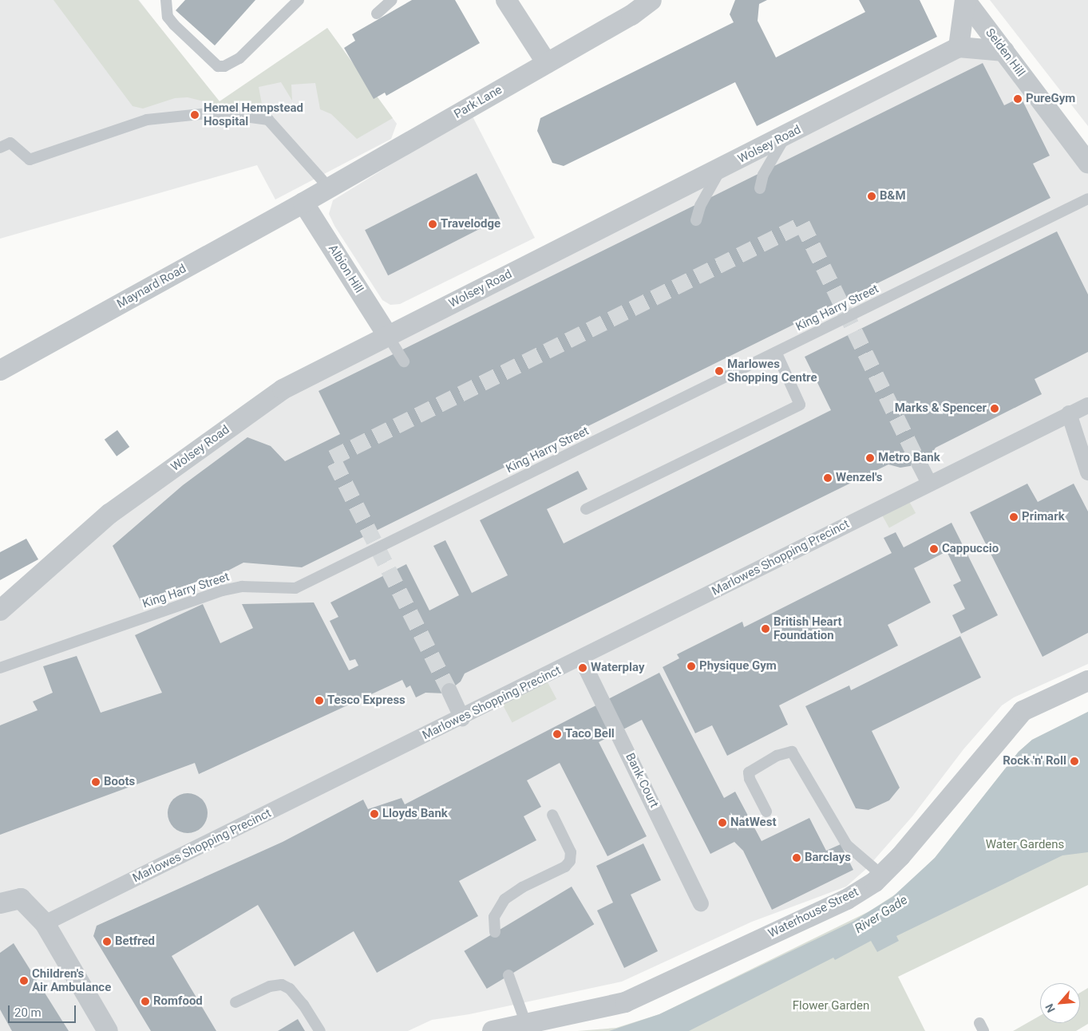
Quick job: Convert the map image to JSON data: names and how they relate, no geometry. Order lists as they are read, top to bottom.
{
  "streets": {
    "street": [
      "Selden Hill",
      "Park Lane",
      "Wolsey Road",
      "Albion Hill",
      "Maynard Road",
      "Marlowes Shopping Precinct",
      "Bank Court",
      "Waterhouse Street"
    ],
    "lane": ["King Harry Street"]
  },
  "crossings": [
    ["Selden Hill", "Wolsey Road"],
    ["Park Lane", "Albion Hill"],
    ["Park Lane", "Maynard Road"],
    ["Wolsey Road", "Albion Hill"],
    ["Albion Hill", "Maynard Road"],
    ["Marlowes Shopping Precinct", "Bank Court"]
  ],
  "water": ["River Gade"],
  "parks": ["Water Gardens", "Flower Garden"],
  "places": [
    "PureGym",
    "Hemel Hempstead Hospital",
    "B&M",
    "Travelodge",
    "Marlowes Shopping Centre",
    "Marks & Spencer",
    "Metro Bank",
    "Wenzel's",
    "Primark",
    "Cappuccio",
    "British Heart Foundation",
    "Physique Gym",
    "Waterplay",
    "Tesco Express",
    "Taco Bell",
    "Rock 'n' Roll",
    "Boots",
    "Lloyds Bank",
    "NatWest",
    "Barclays",
    "Betfred",
    "Children's Air Ambulance",
    "Romfood"
  ],
  "scale_bar": "20 m",
  "north": "bottom left"
}
